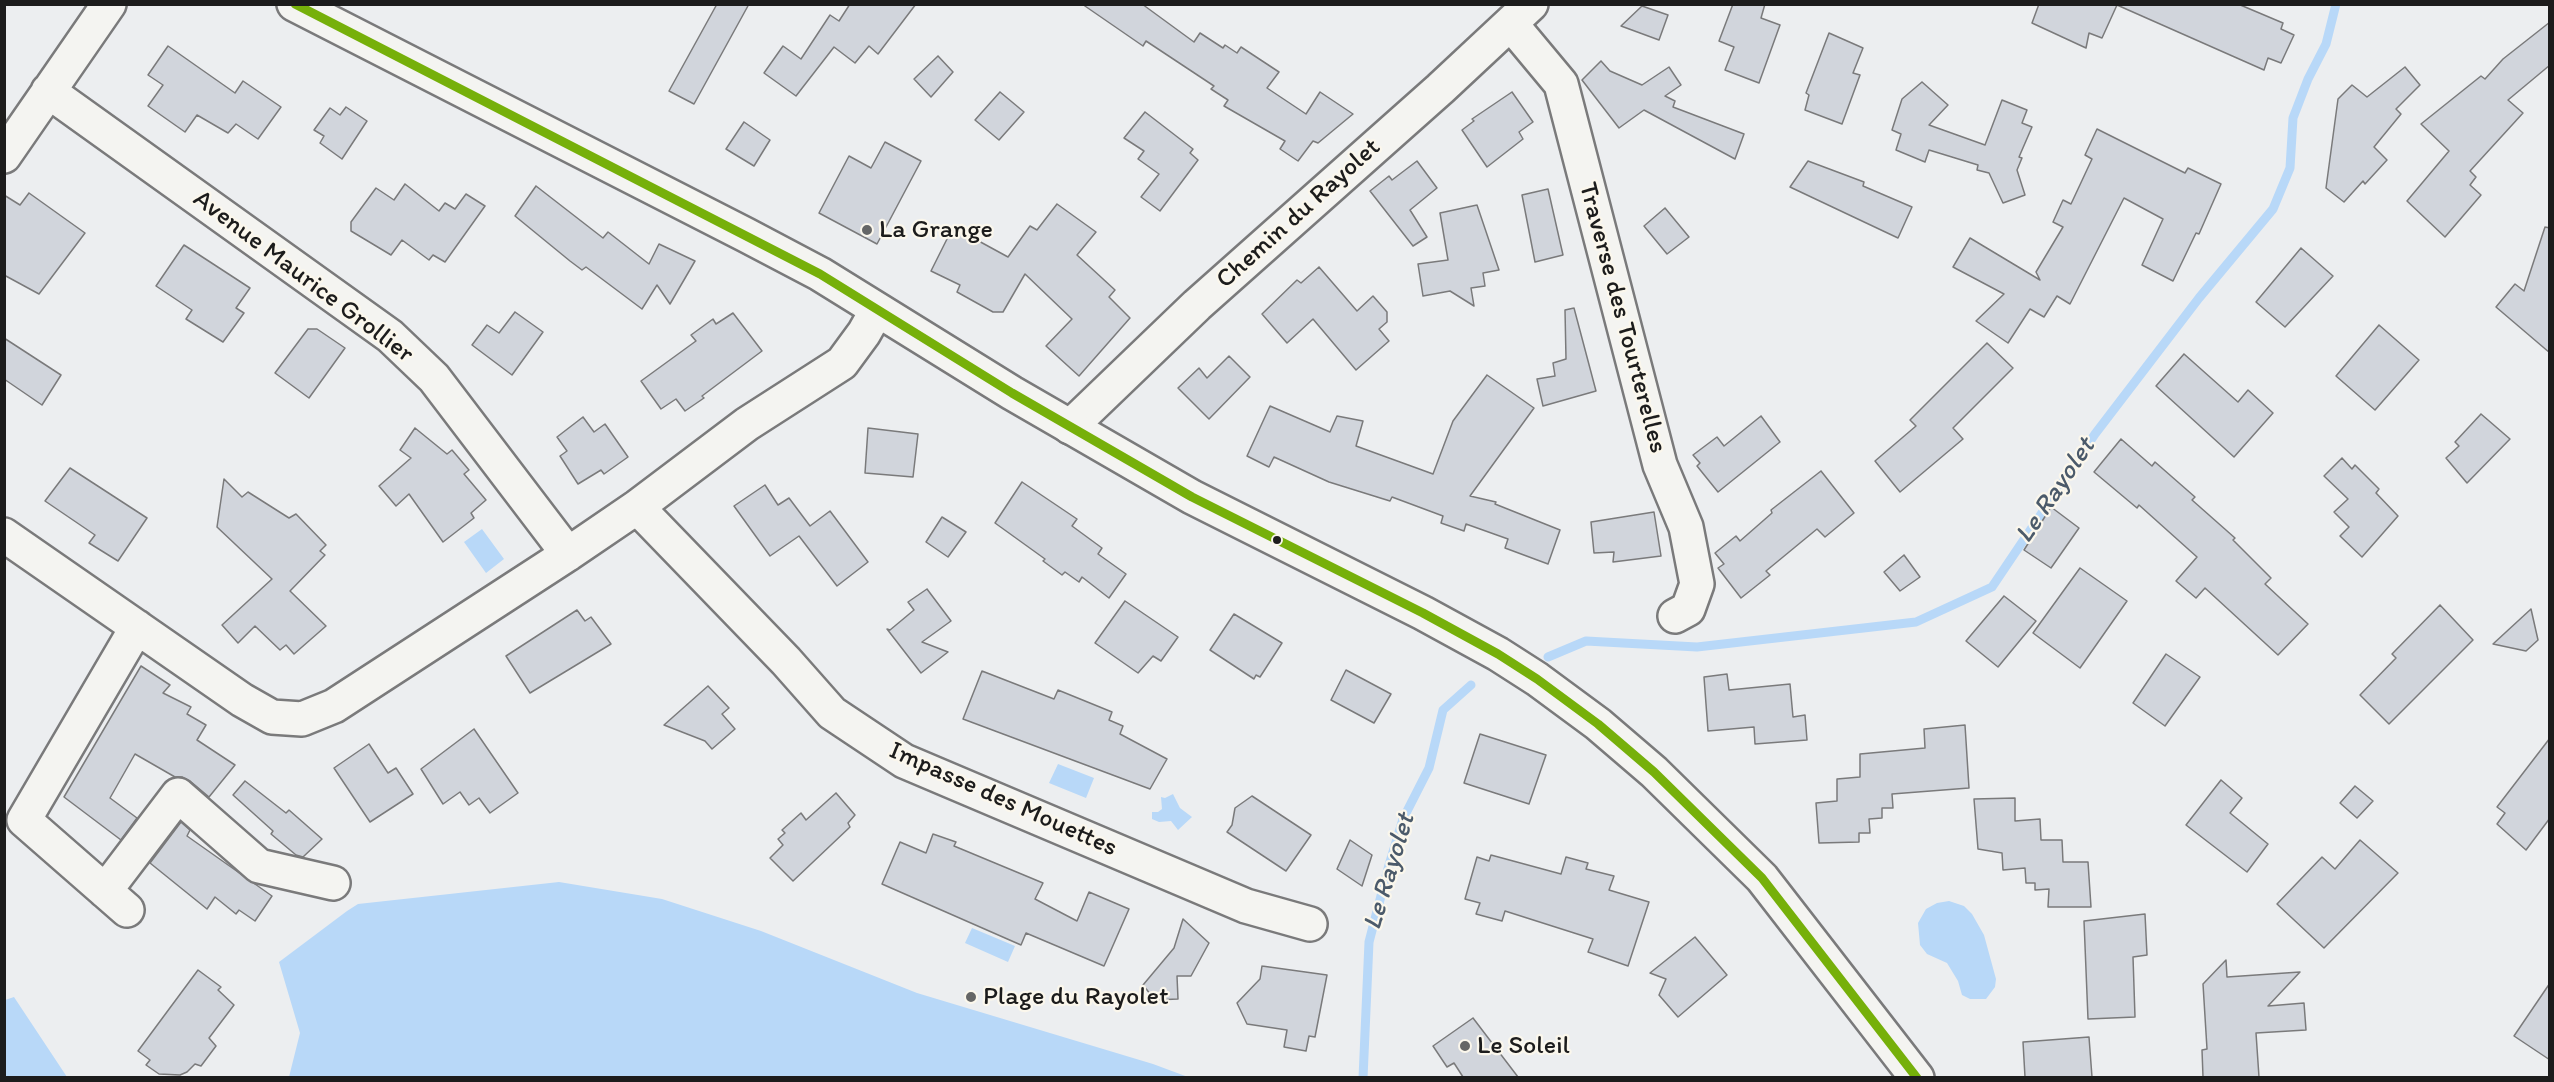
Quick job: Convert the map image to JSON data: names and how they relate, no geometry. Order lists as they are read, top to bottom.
{
  "streets": {
    "street": [
      "Chemin du Rayolet",
      "Avenue Maurice Grollier",
      "Traverse des Tourterelles",
      "Impasse des Mouettes"
    ]
  },
  "crossings": [
    ["Chemin du Rayolet", "Traverse des Tourterelles"]
  ],
  "water": ["Le Rayolet"],
  "places": ["La Grange", "Plage du Rayolet", "Le Soleil"]
}
